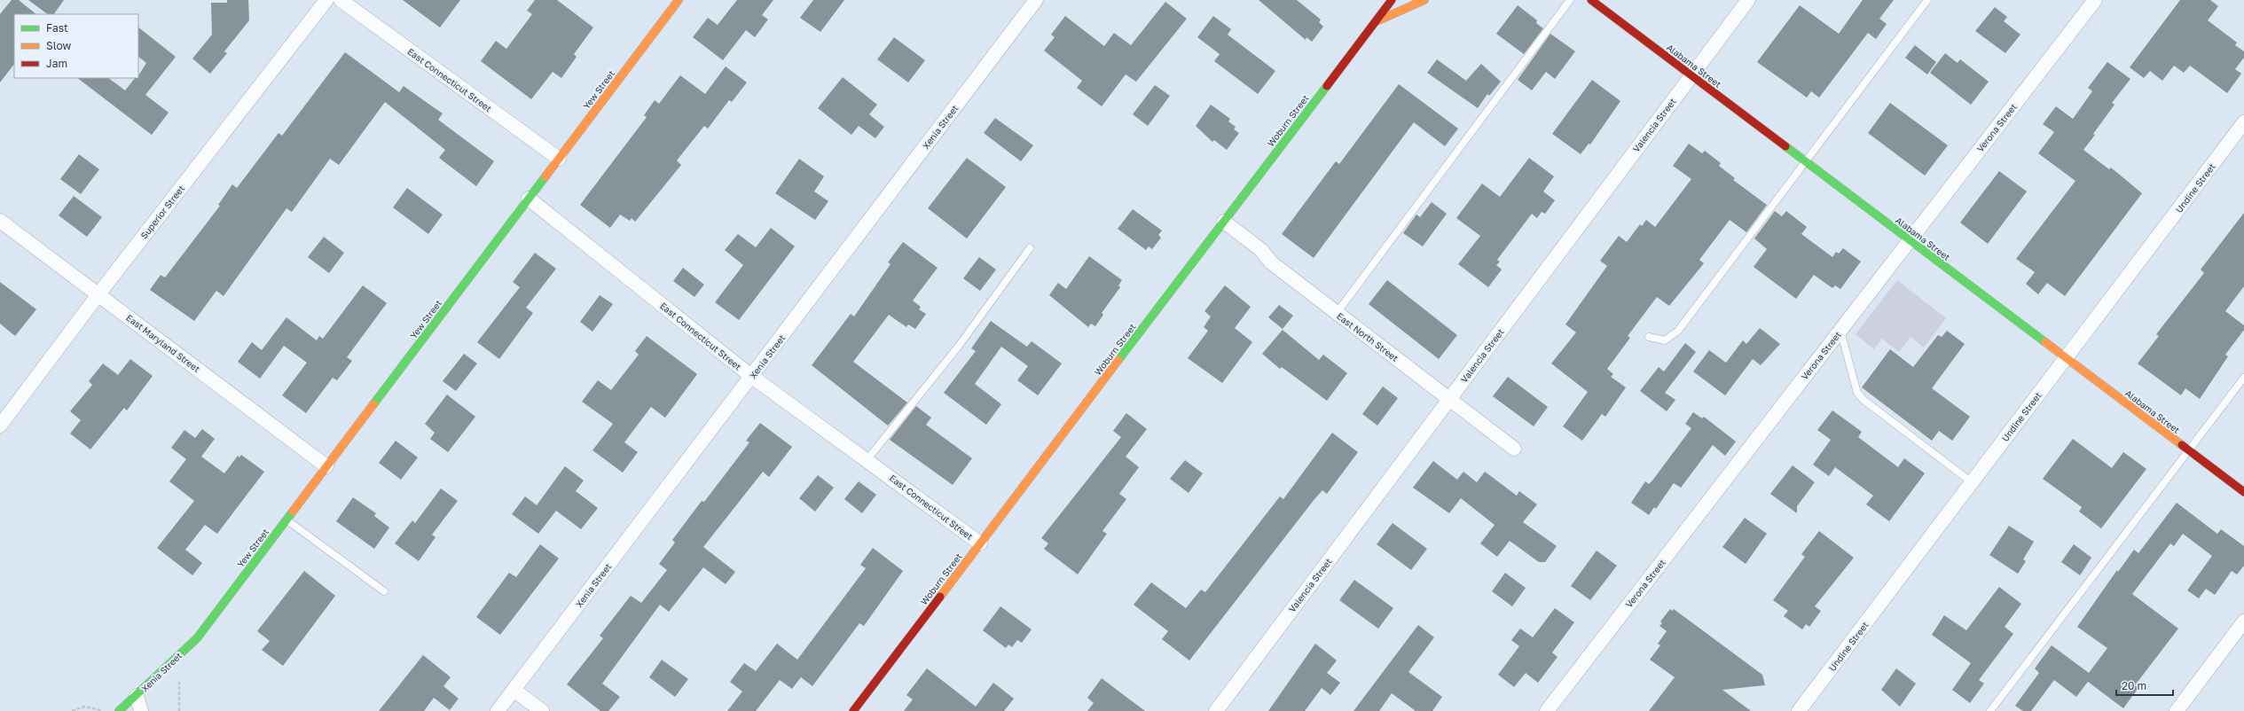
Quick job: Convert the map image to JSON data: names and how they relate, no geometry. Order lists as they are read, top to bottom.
{
  "streets": {
    "main road": [
      "Alabama Street",
      "Yew Street",
      "Woburn Street",
      "Xenia Street"
    ],
    "street": [
      "East Connecticut Street",
      "Valencia Street",
      "Verona Street",
      "Undine Street",
      "Superior Street",
      "East North Street",
      "East Maryland Street"
    ]
  },
  "crossings": [
    ["Alabama Street", "Valencia Street"],
    ["Alabama Street", "Verona Street"],
    ["Alabama Street", "Undine Street"],
    ["East Connecticut Street", "Yew Street"],
    ["East Connecticut Street", "Woburn Street"],
    ["East Connecticut Street", "Xenia Street"],
    ["Yew Street", "Xenia Street"],
    ["Yew Street", "East Maryland Street"],
    ["Woburn Street", "East North Street"],
    ["Valencia Street", "East North Street"],
    ["Superior Street", "East Maryland Street"]
  ],
  "legend": ["Fast", "Slow", "Jam"],
  "scale_bar": "20 m"
}
